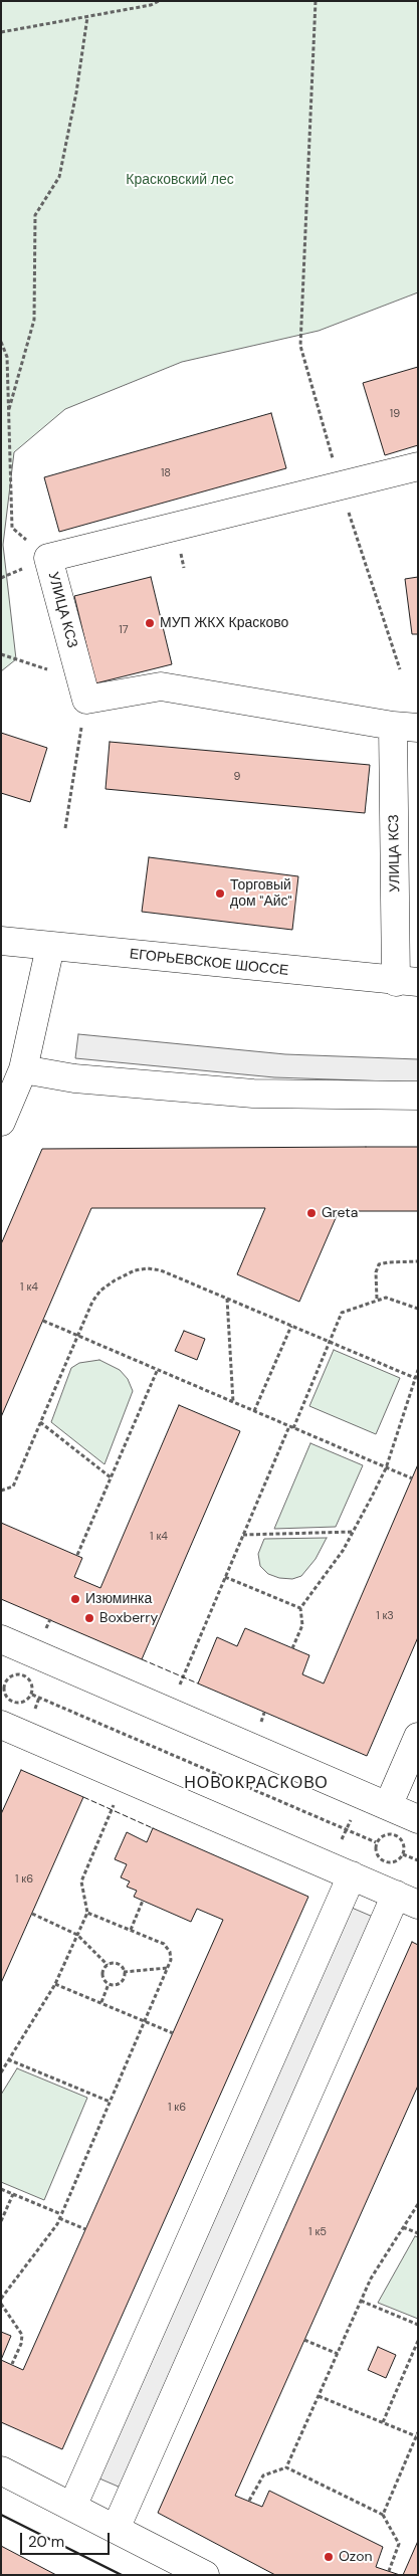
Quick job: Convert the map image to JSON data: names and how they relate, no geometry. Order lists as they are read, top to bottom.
{
  "streets": {
    "street": ["УЛИЦА КСЗ", "ЕГОРЬЕВСКОЕ ШОССЕ"]
  },
  "crossings": [
    ["УЛИЦА КСЗ", "ЕГОРЬЕВСКОЕ ШОССЕ"]
  ],
  "districts": ["НОВОКРАСКОВО"],
  "parks": ["Красковский лес"],
  "places": [
    "МУП ЖКХ Красково",
    "Торговый дом \"Айс\"",
    "Greta",
    "Изюминка",
    "Boxberry",
    "Ozon"
  ],
  "house_numbers": [
    "19",
    "18",
    "17",
    "9",
    "1 к4",
    "1 к4",
    "1 к3",
    "1 к6",
    "1 к6",
    "1 к5"
  ],
  "scale_bar": "20 m"
}
